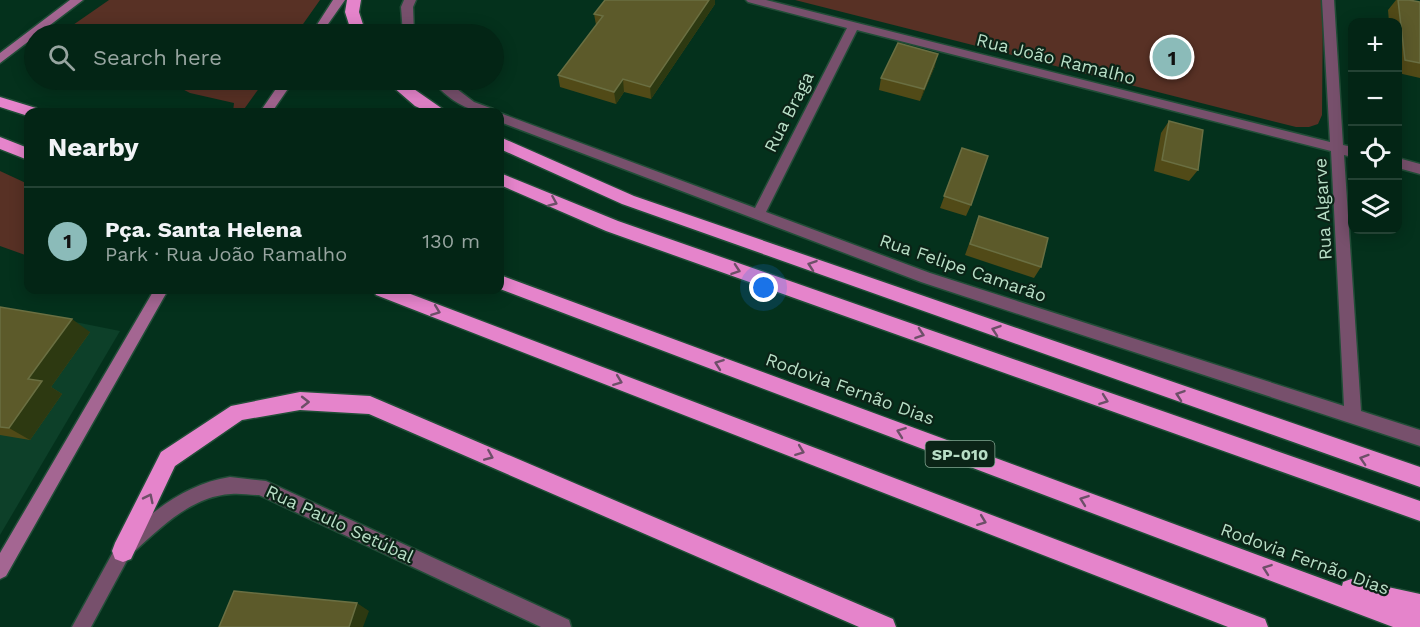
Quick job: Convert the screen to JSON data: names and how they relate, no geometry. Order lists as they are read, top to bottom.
{
  "streets": {
    "highway": ["Rodovia Fernão Dias", "SP-010"],
    "street": [
      "Rua João Ramalho",
      "Rua Braga",
      "Rua Algarve",
      "Rua Felipe Camarão",
      "Rua Paulo Setúbal"
    ]
  },
  "crossings": [
    ["Rua João Ramalho", "Rua Braga"],
    ["Rua João Ramalho", "Rua Algarve"],
    ["Rua Braga", "Rua Felipe Camarão"],
    ["Rua Algarve", "Rua Felipe Camarão"]
  ],
  "page": {
    "map_buttons": ["+", "−"],
    "search": "Search here",
    "pins": "1",
    "heading": "Nearby",
    "list": [
      {
        "mark": "1",
        "name": "Pça. Santa Helena",
        "note": "Park · Rua João Ramalho",
        "value": "130 m"
      }
    ]
  }
}
